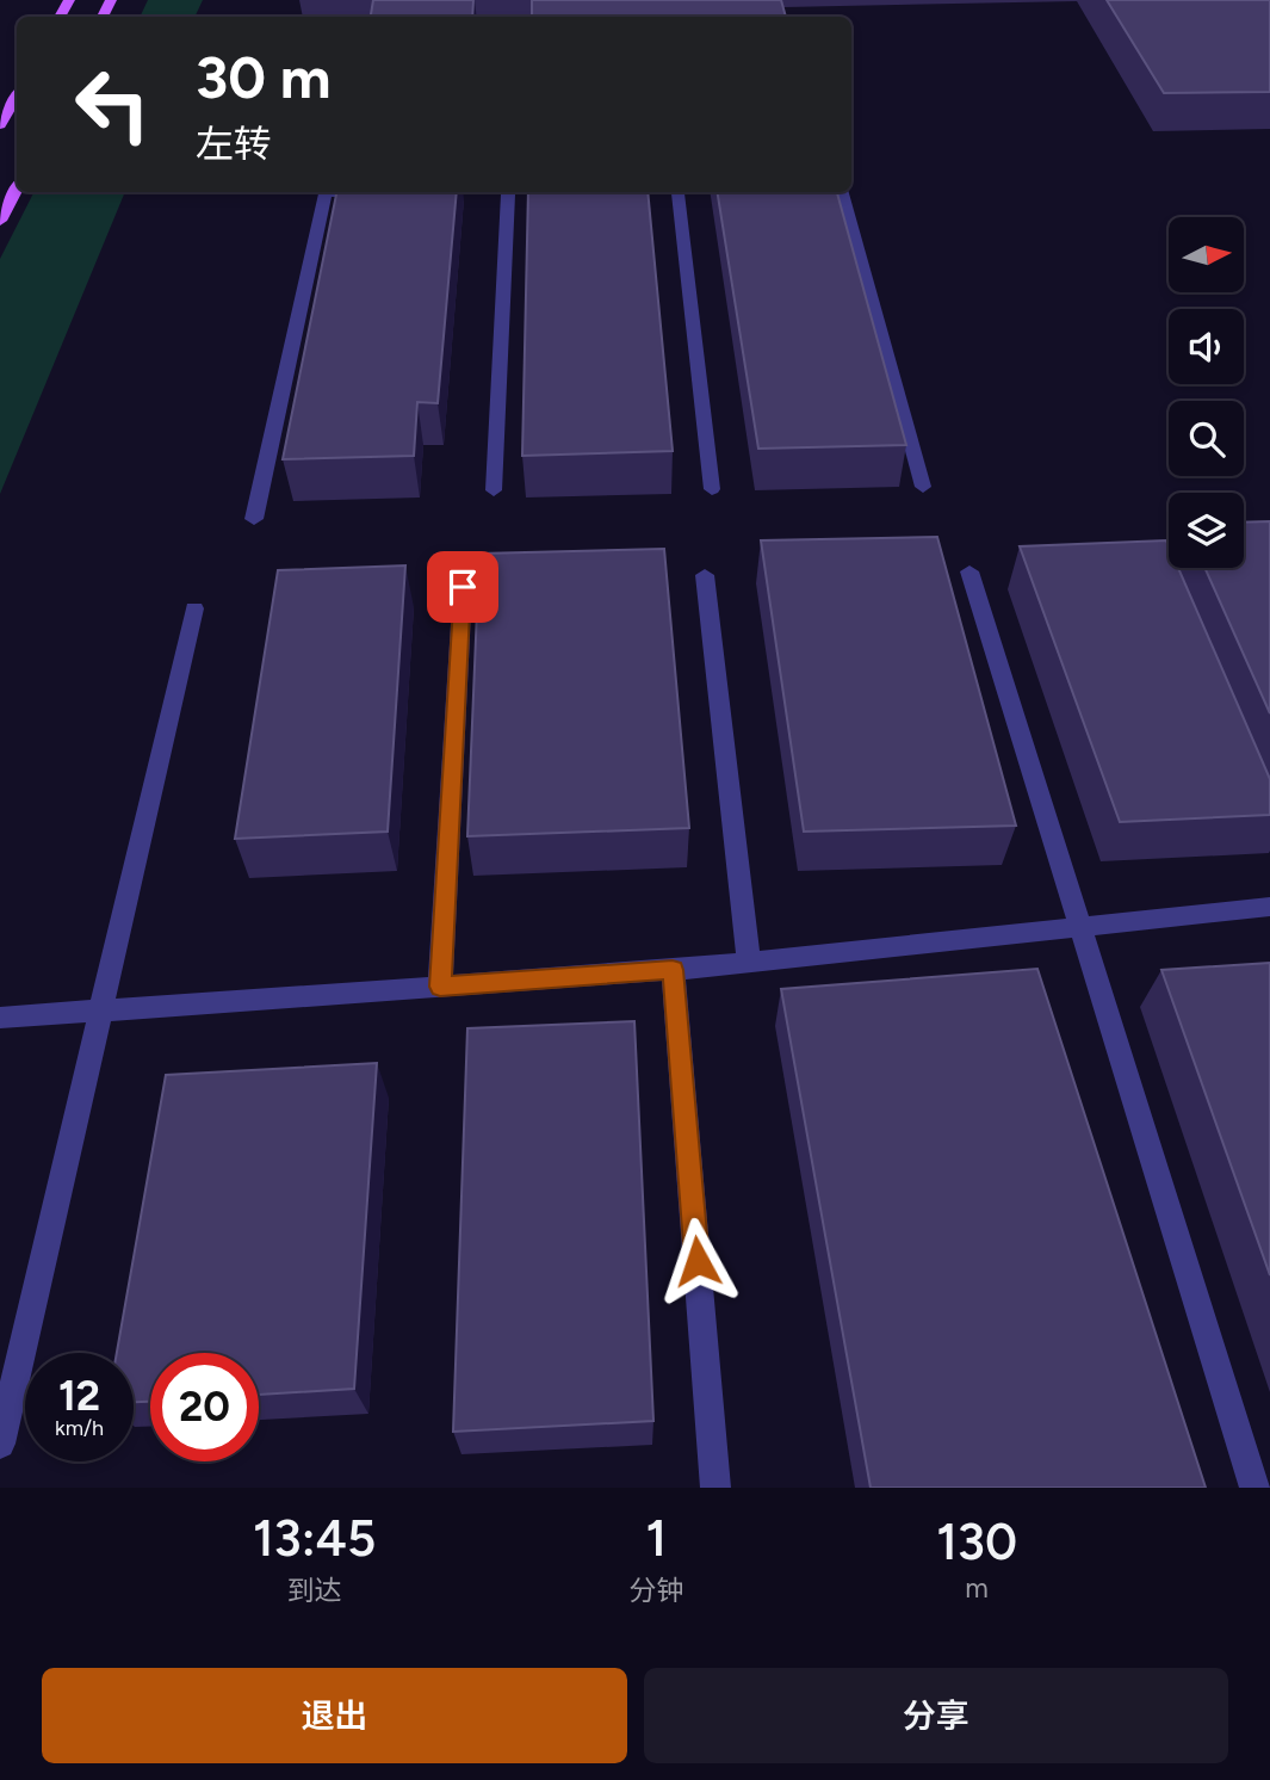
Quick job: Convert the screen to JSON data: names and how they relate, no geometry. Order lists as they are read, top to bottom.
{
  "north": "right",
  "page": {
    "turn": ["30 m", "左转"],
    "speed": "12 km/h",
    "limit": "20",
    "eta": [
      "13:45",
      "到达",
      "1",
      "分钟",
      "130",
      "m"
    ],
    "buttons": ["退出", "分享"]
  }
}
